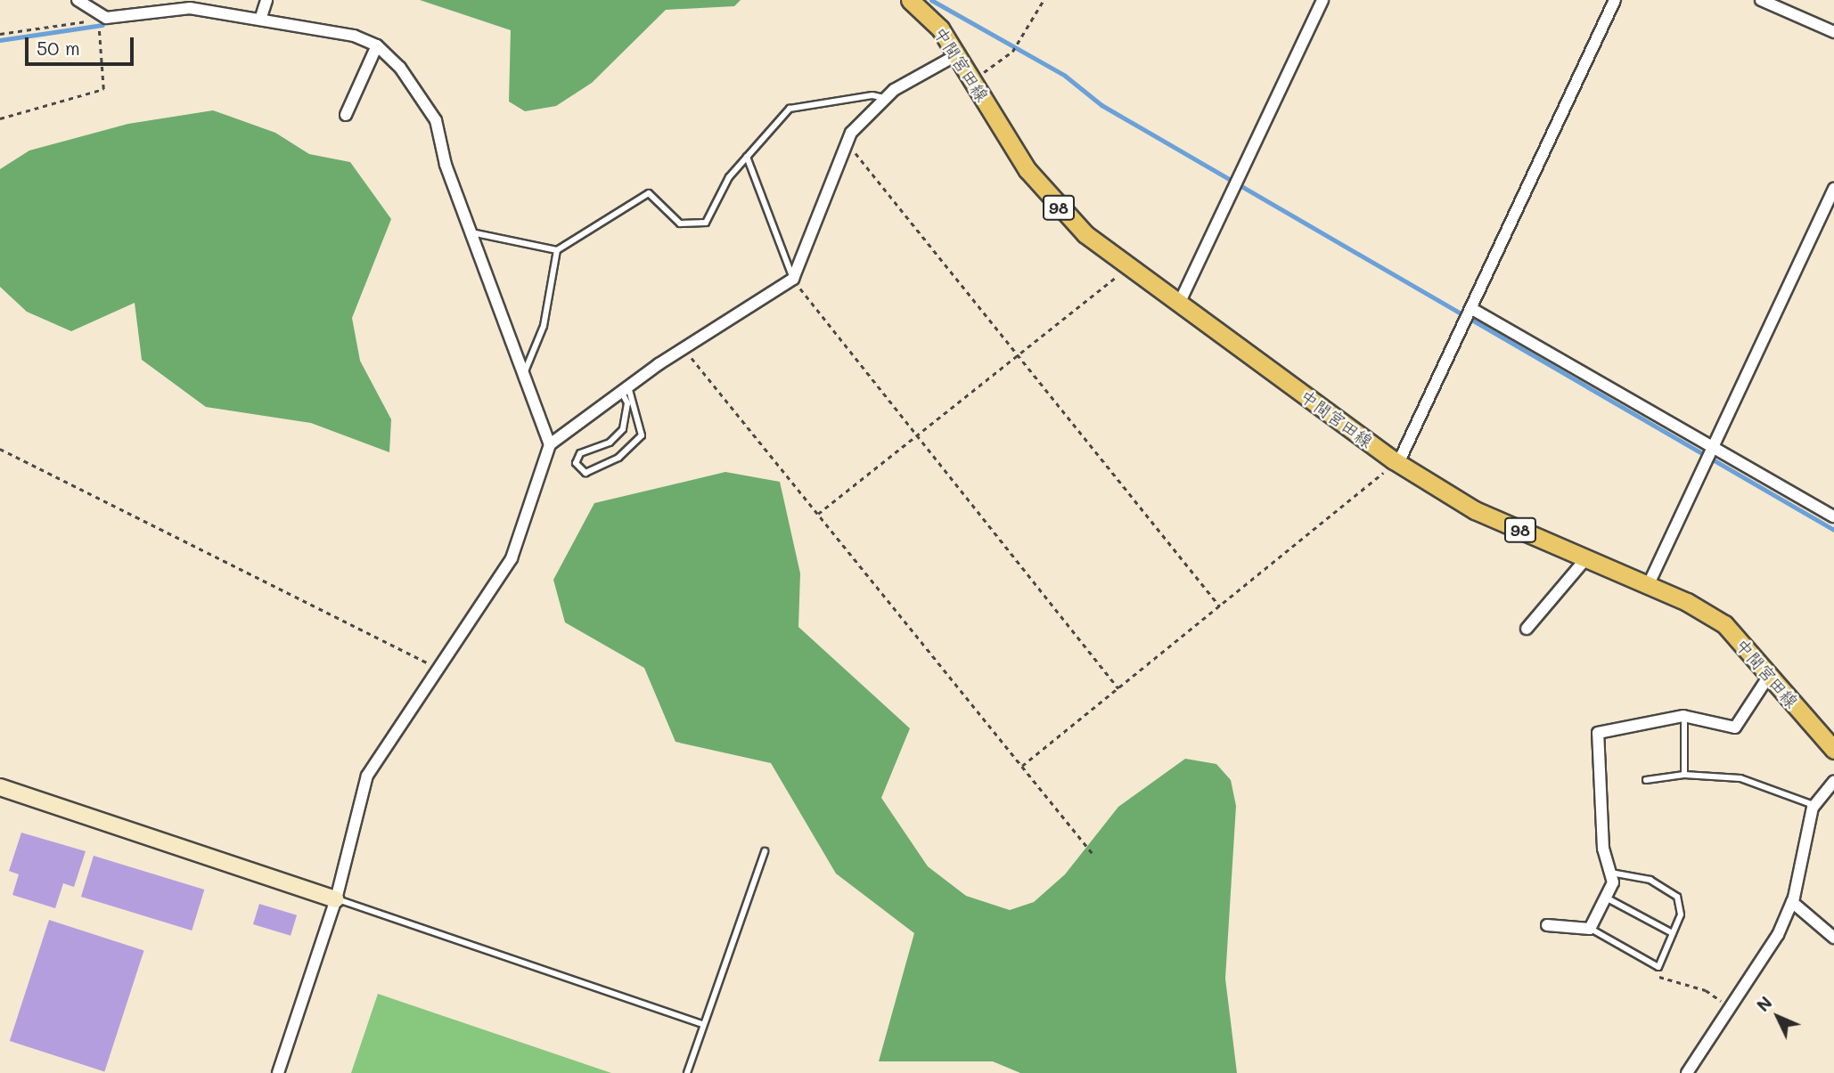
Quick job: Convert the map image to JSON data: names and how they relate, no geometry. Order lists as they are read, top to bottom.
{
  "streets": {
    "main road": ["中間宮田線", "98"]
  },
  "scale_bar": "50 m",
  "north": "top left"
}
